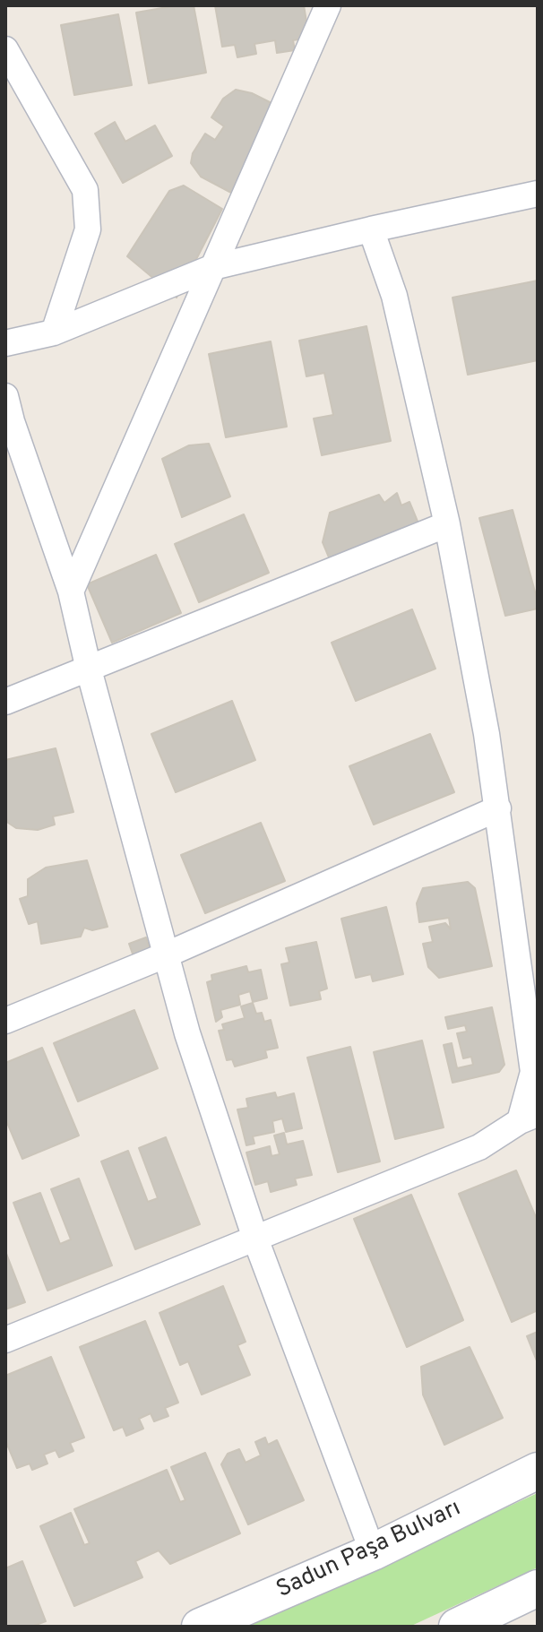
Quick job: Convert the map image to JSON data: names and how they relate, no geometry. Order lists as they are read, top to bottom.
{
  "streets": {
    "main road": ["Sadun Paşa Bulvarı"]
  }
}
